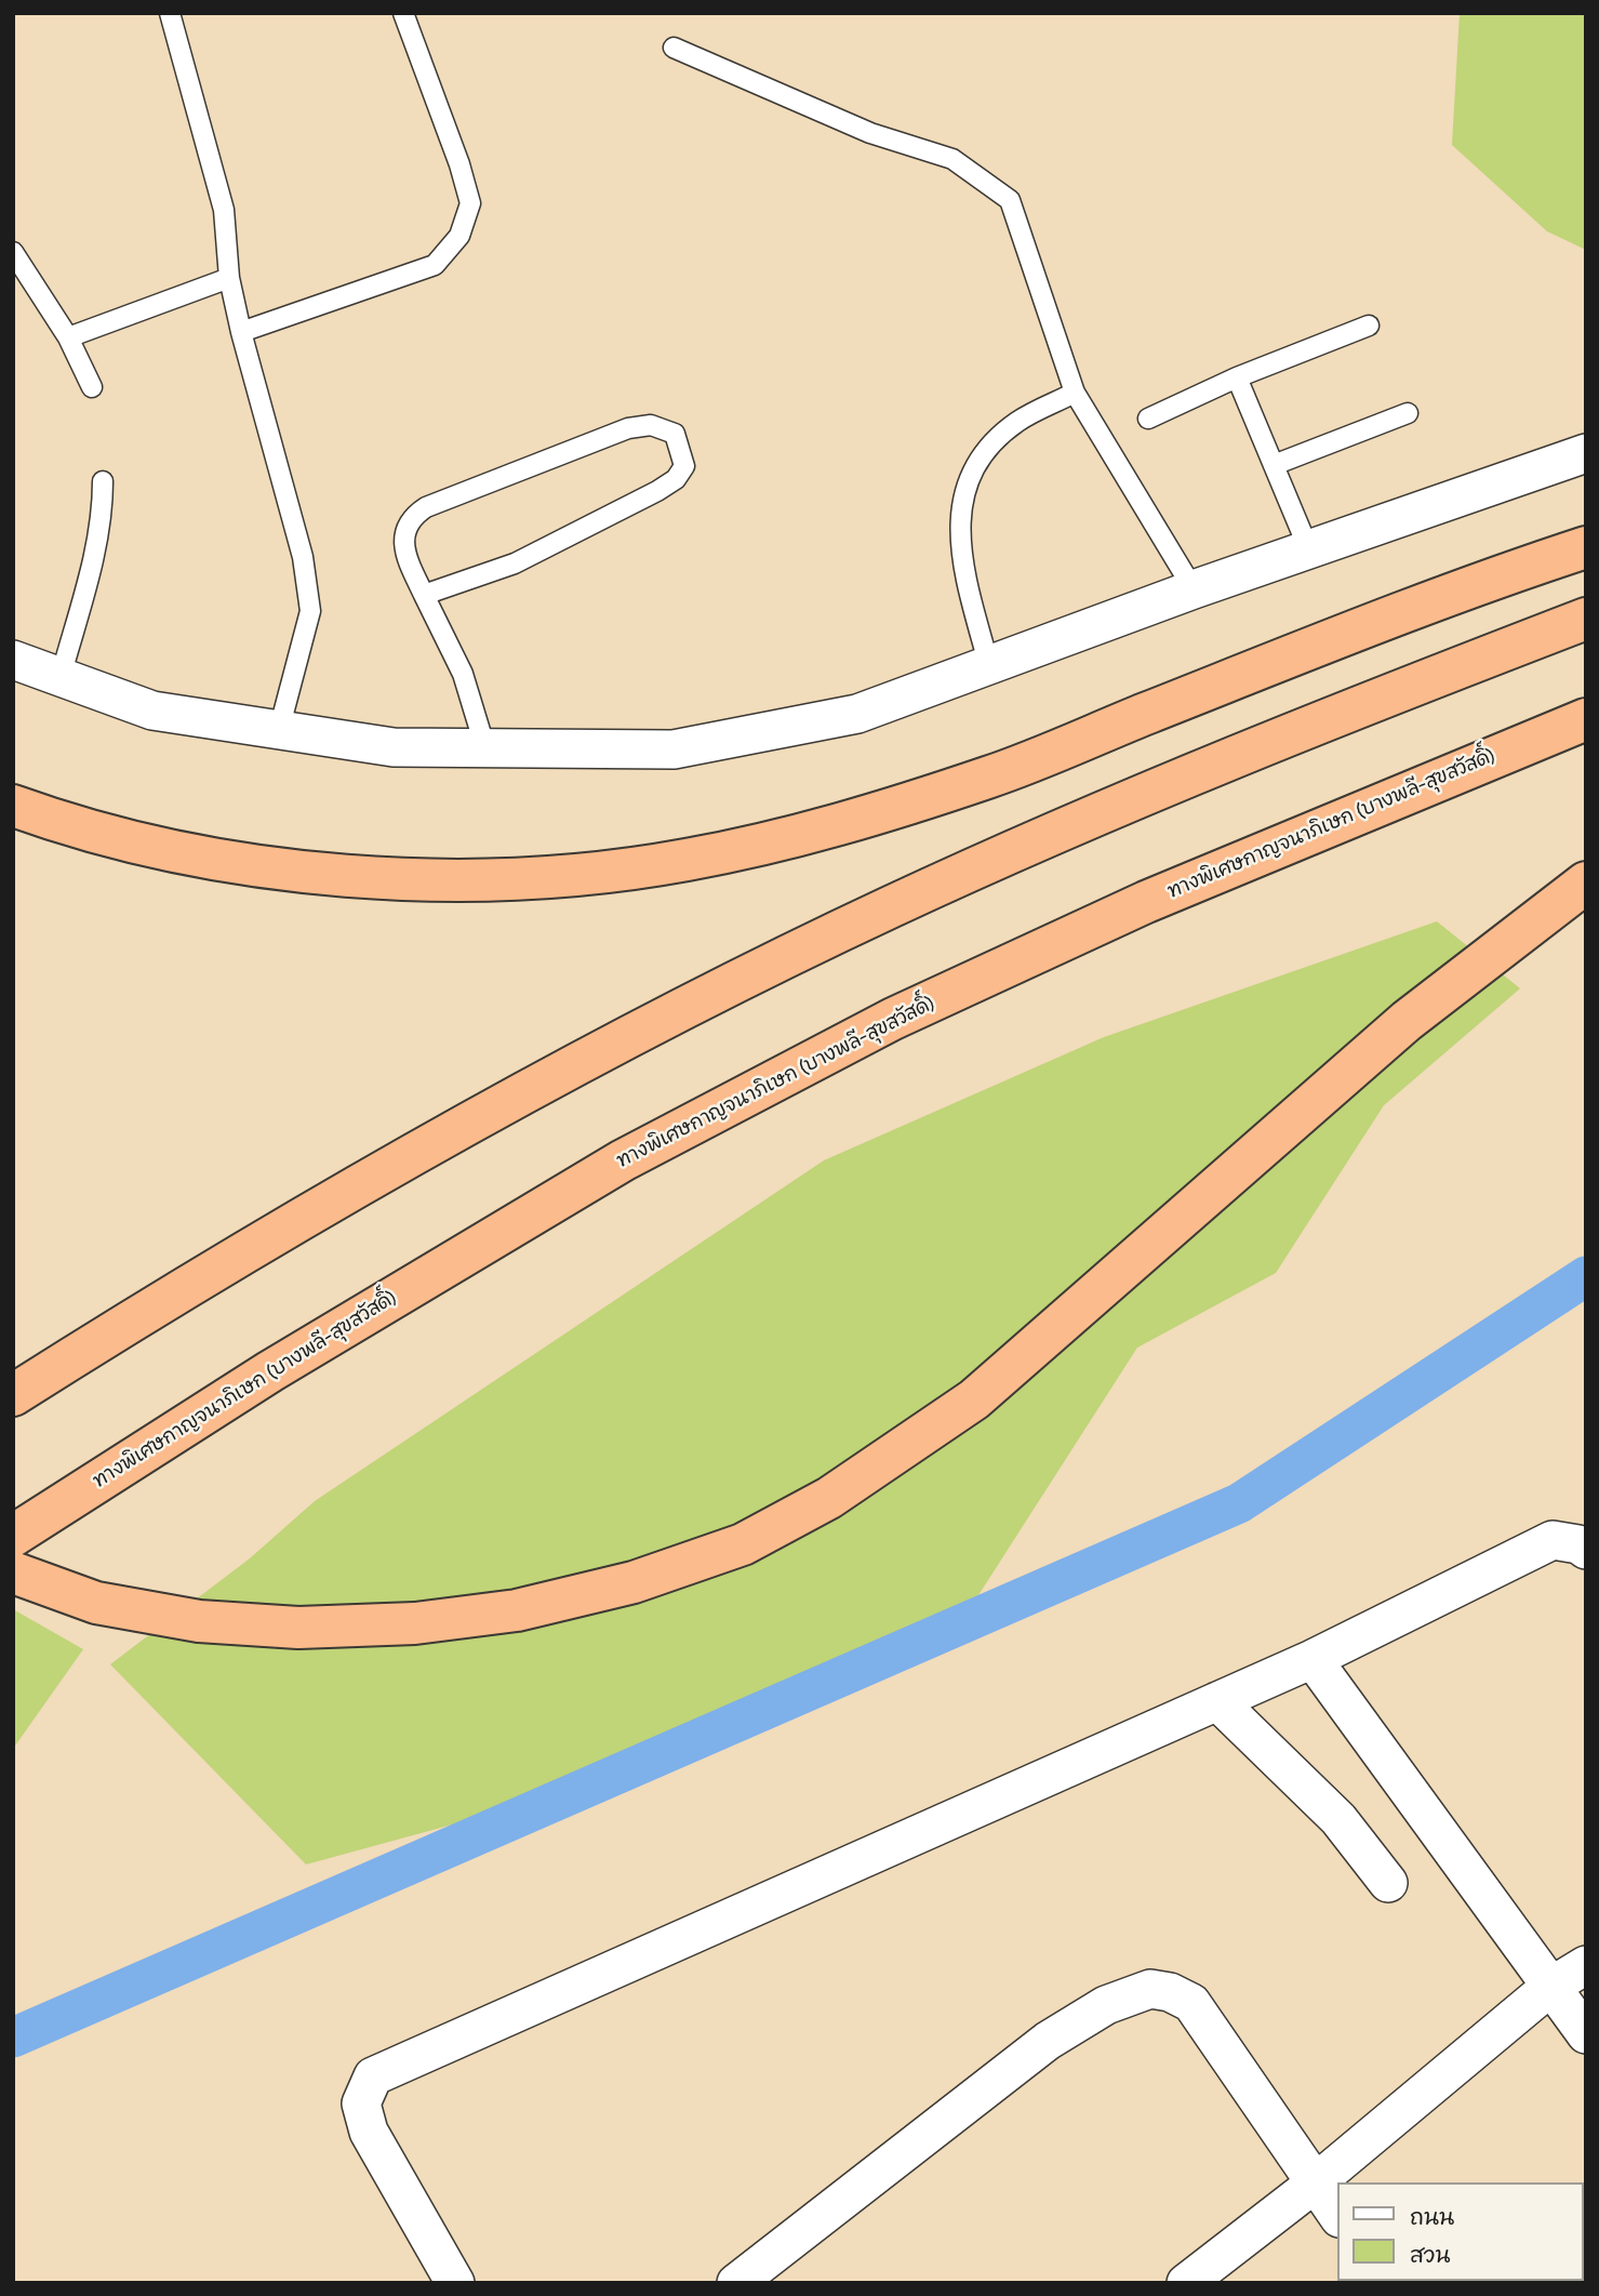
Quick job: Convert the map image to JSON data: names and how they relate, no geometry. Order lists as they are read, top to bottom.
{
  "streets": {
    "highway": ["ทางพิเศษกาญจนาภิเษก (บางพลี-สุขสวัสดิ์)"]
  },
  "legend": ["ถนน", "สวน"]
}
